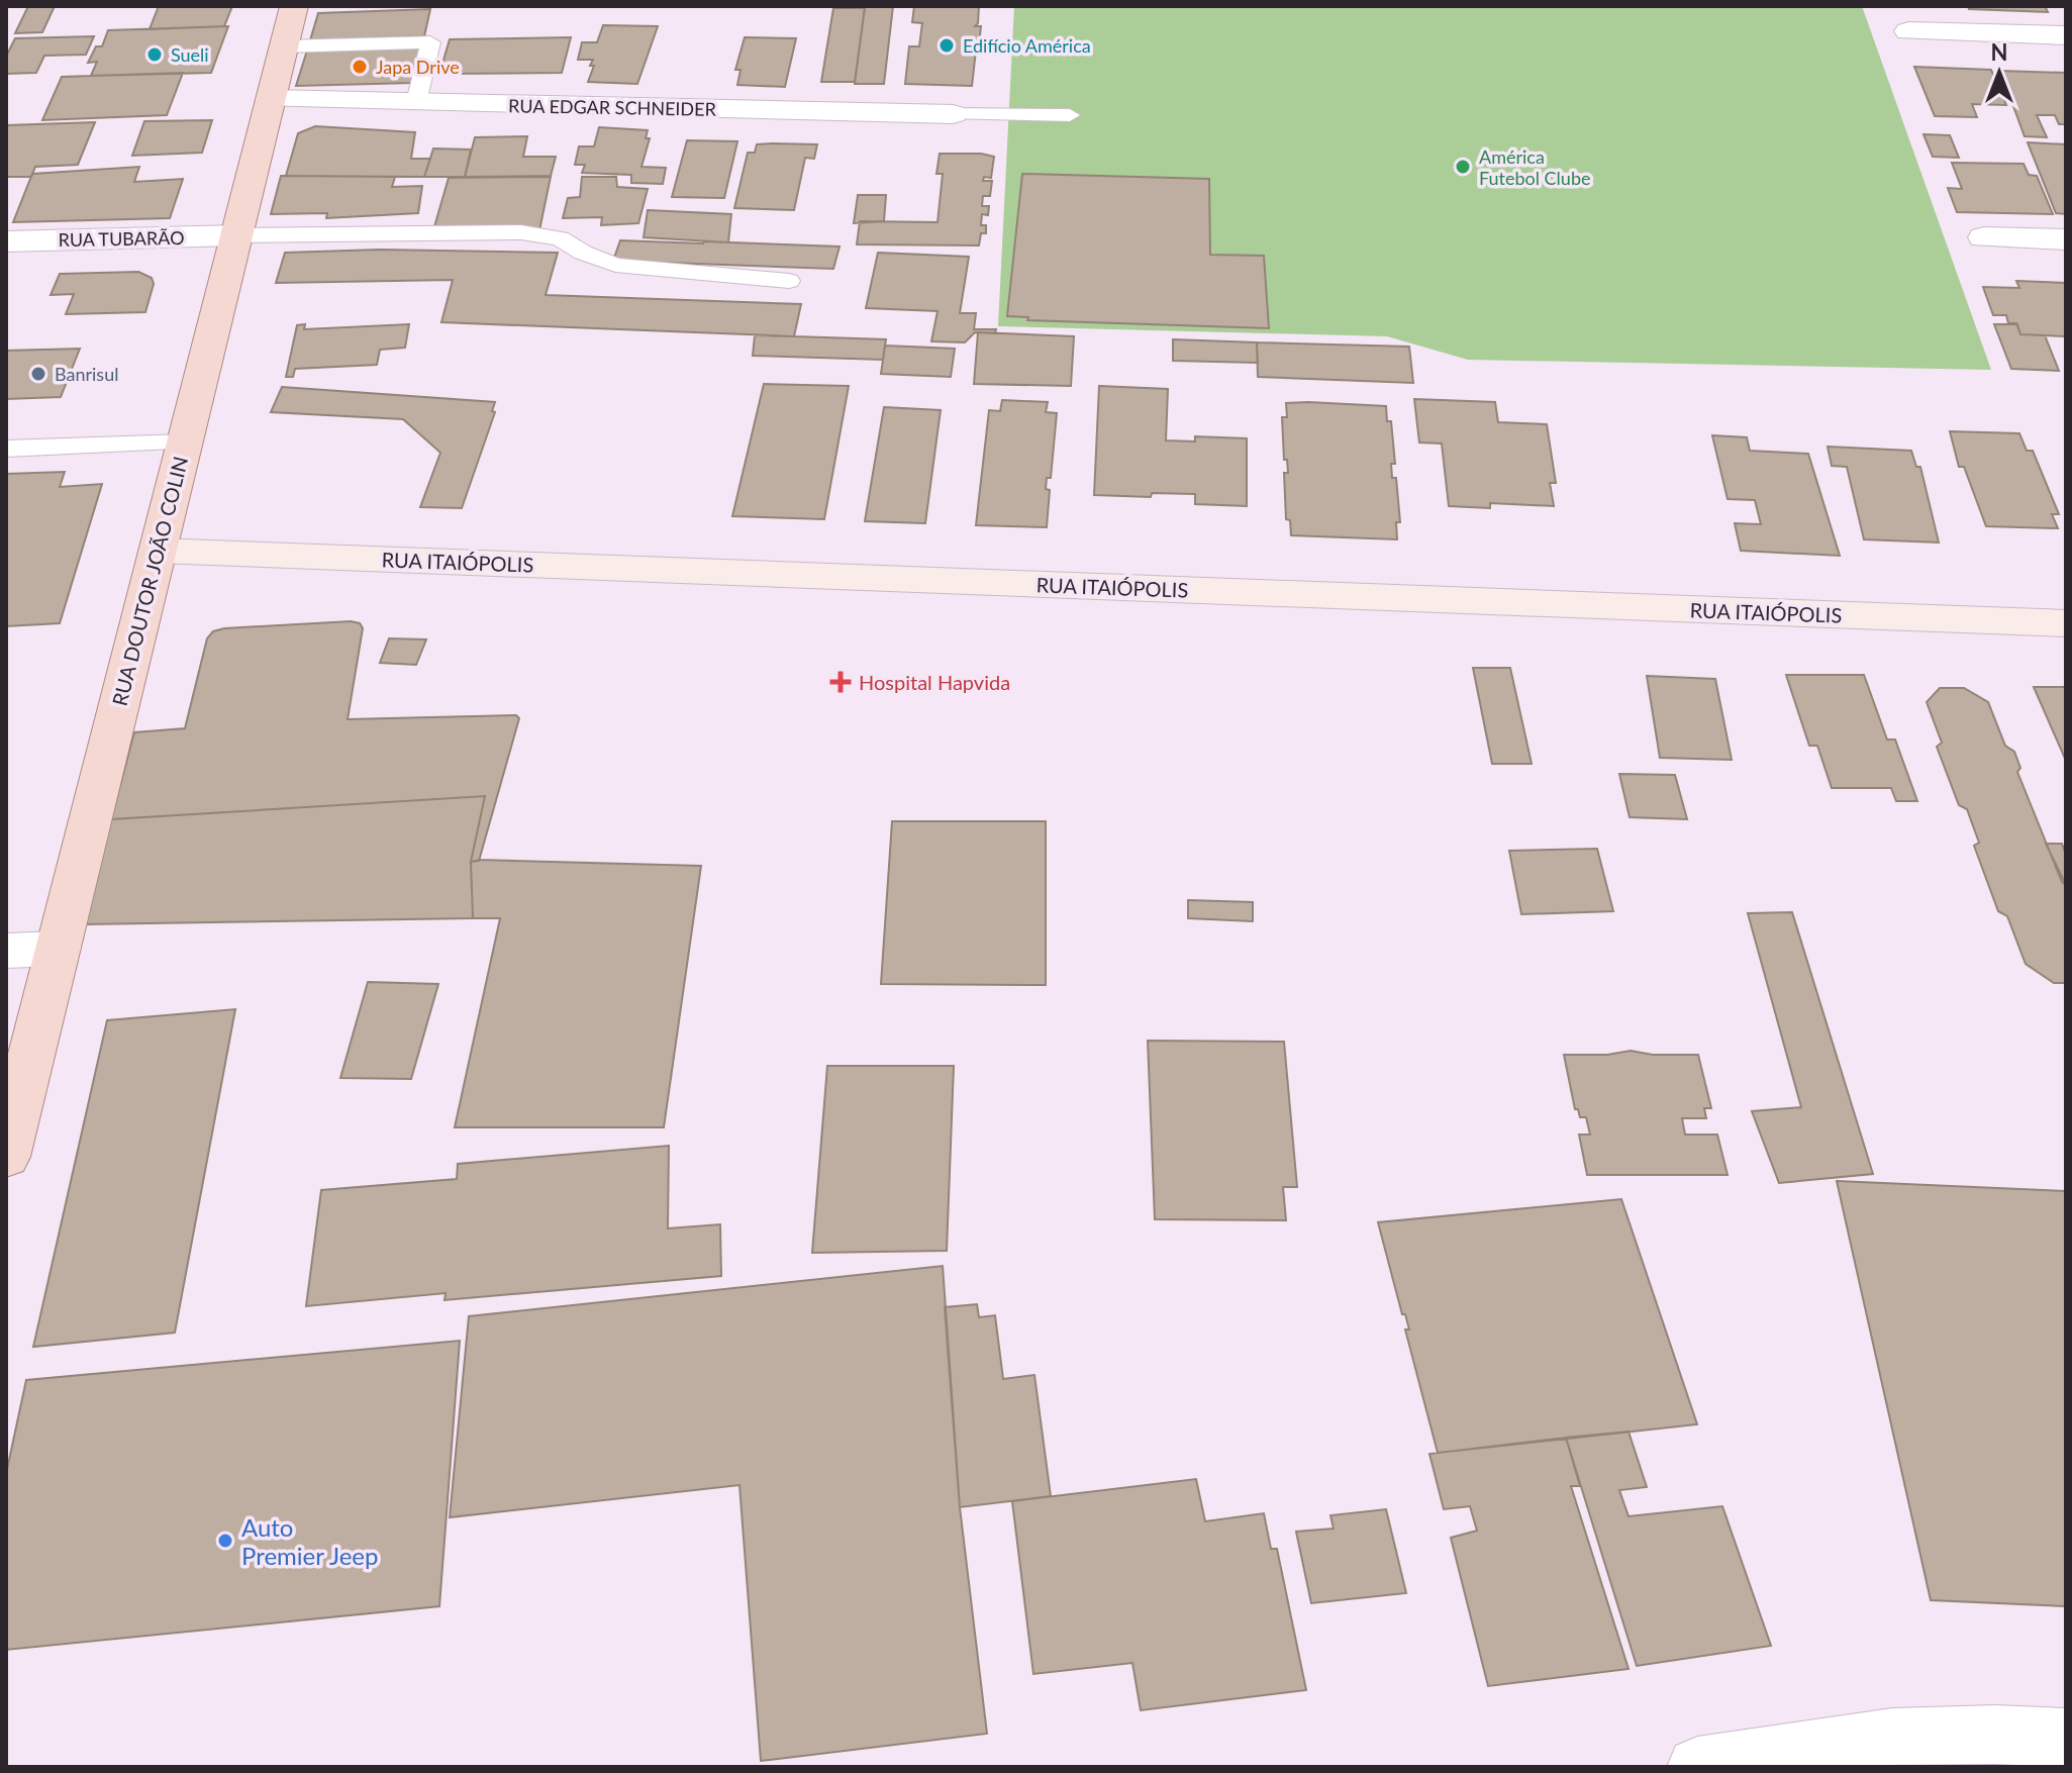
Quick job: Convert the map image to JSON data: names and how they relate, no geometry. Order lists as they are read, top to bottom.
{
  "streets": {
    "main road": ["RUA ITAIÓPOLIS", "RUA DOUTOR JOÃO COLIN"],
    "street": ["RUA EDGAR SCHNEIDER", "RUA TUBARÃO"]
  },
  "crossings": [
    ["RUA EDGAR SCHNEIDER", "RUA DOUTOR JOÃO COLIN"],
    ["RUA TUBARÃO", "RUA DOUTOR JOÃO COLIN"],
    ["RUA ITAIÓPOLIS", "RUA DOUTOR JOÃO COLIN"]
  ],
  "places": {
    "other": [
      "Edifício América",
      "Sueli",
      "Japa Drive",
      "América Futebol Clube",
      "Banrisul",
      "Auto Premier Jeep"
    ],
    "health": ["Hospital Hapvida"]
  },
  "north": "top"
}
